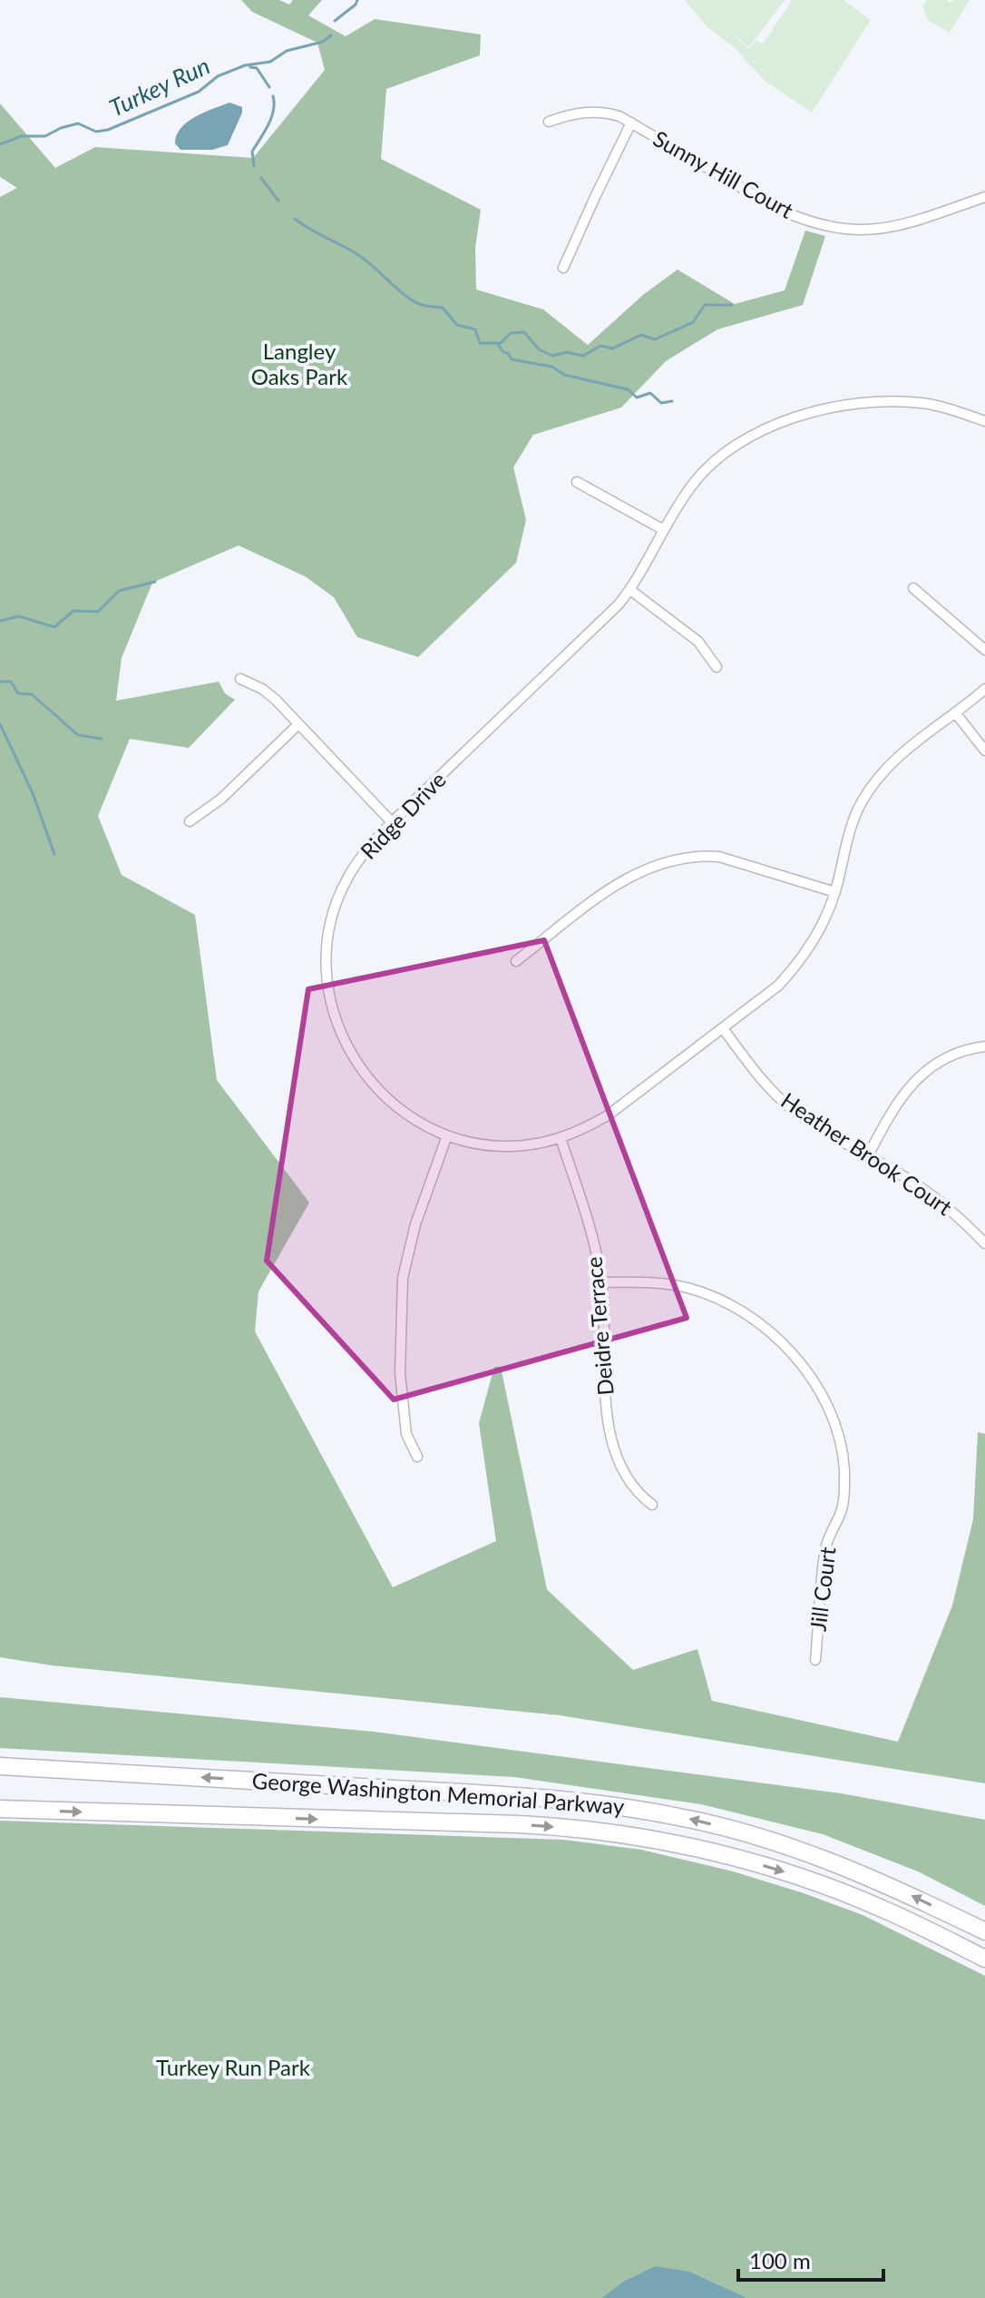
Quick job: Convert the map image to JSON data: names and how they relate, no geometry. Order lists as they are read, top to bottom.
{
  "streets": {
    "highway": ["George Washington Memorial Parkway"],
    "street": [
      "Sunny Hill Court",
      "Ridge Drive",
      "Heather Brook Court",
      "Deidre Terrace",
      "Jill Court"
    ]
  },
  "crossings": [
    ["Ridge Drive", "Heather Brook Court"],
    ["Ridge Drive", "Deidre Terrace"],
    ["Deidre Terrace", "Jill Court"]
  ],
  "water": ["Turkey Run"],
  "parks": ["Langley Oaks Park", "Turkey Run Park"],
  "scale_bar": "100 m"
}
